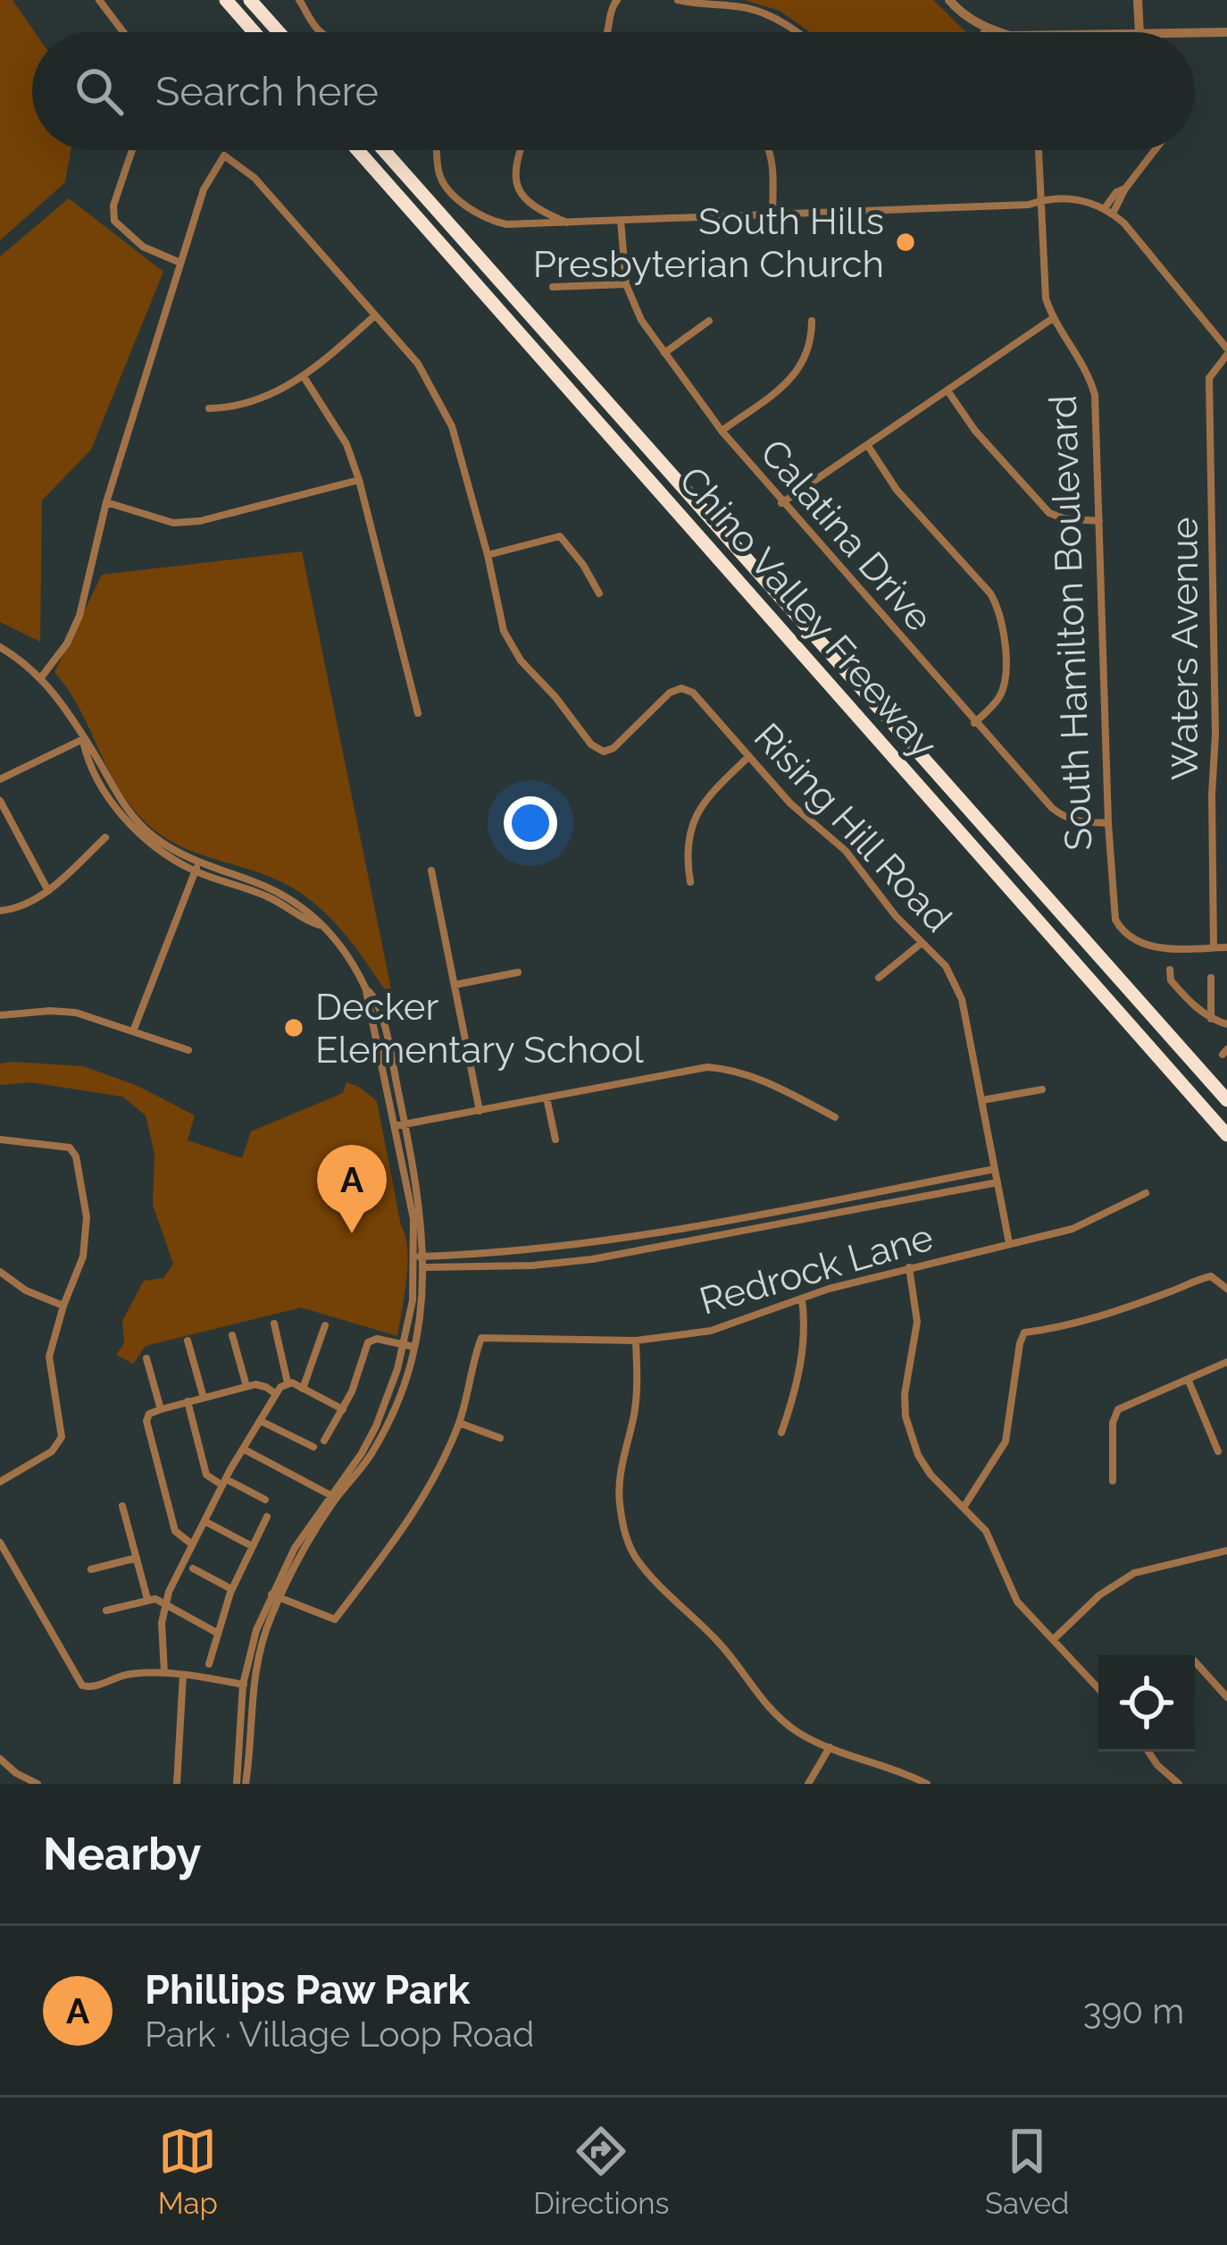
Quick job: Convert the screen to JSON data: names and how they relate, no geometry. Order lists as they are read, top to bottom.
{
  "streets": {
    "highway": ["Chino Valley Freeway"],
    "street": [
      "Calatina Drive",
      "South Hamilton Boulevard",
      "Waters Avenue",
      "Rising Hill Road",
      "Redrock Lane"
    ]
  },
  "crossings": [
    ["Calatina Drive", "South Hamilton Boulevard"],
    ["South Hamilton Boulevard", "Waters Avenue"],
    ["Rising Hill Road", "Redrock Lane"]
  ],
  "places": ["South Hills Presbyterian Church", "Decker Elementary School"],
  "page": {
    "search": "Search here",
    "pins": "A",
    "heading": "Nearby",
    "list": [
      {
        "mark": "A",
        "name": "Phillips Paw Park",
        "note": "Park · Village Loop Road",
        "value": "390 m"
      }
    ],
    "nav": ["Map", "Directions", "Saved"]
  }
}
